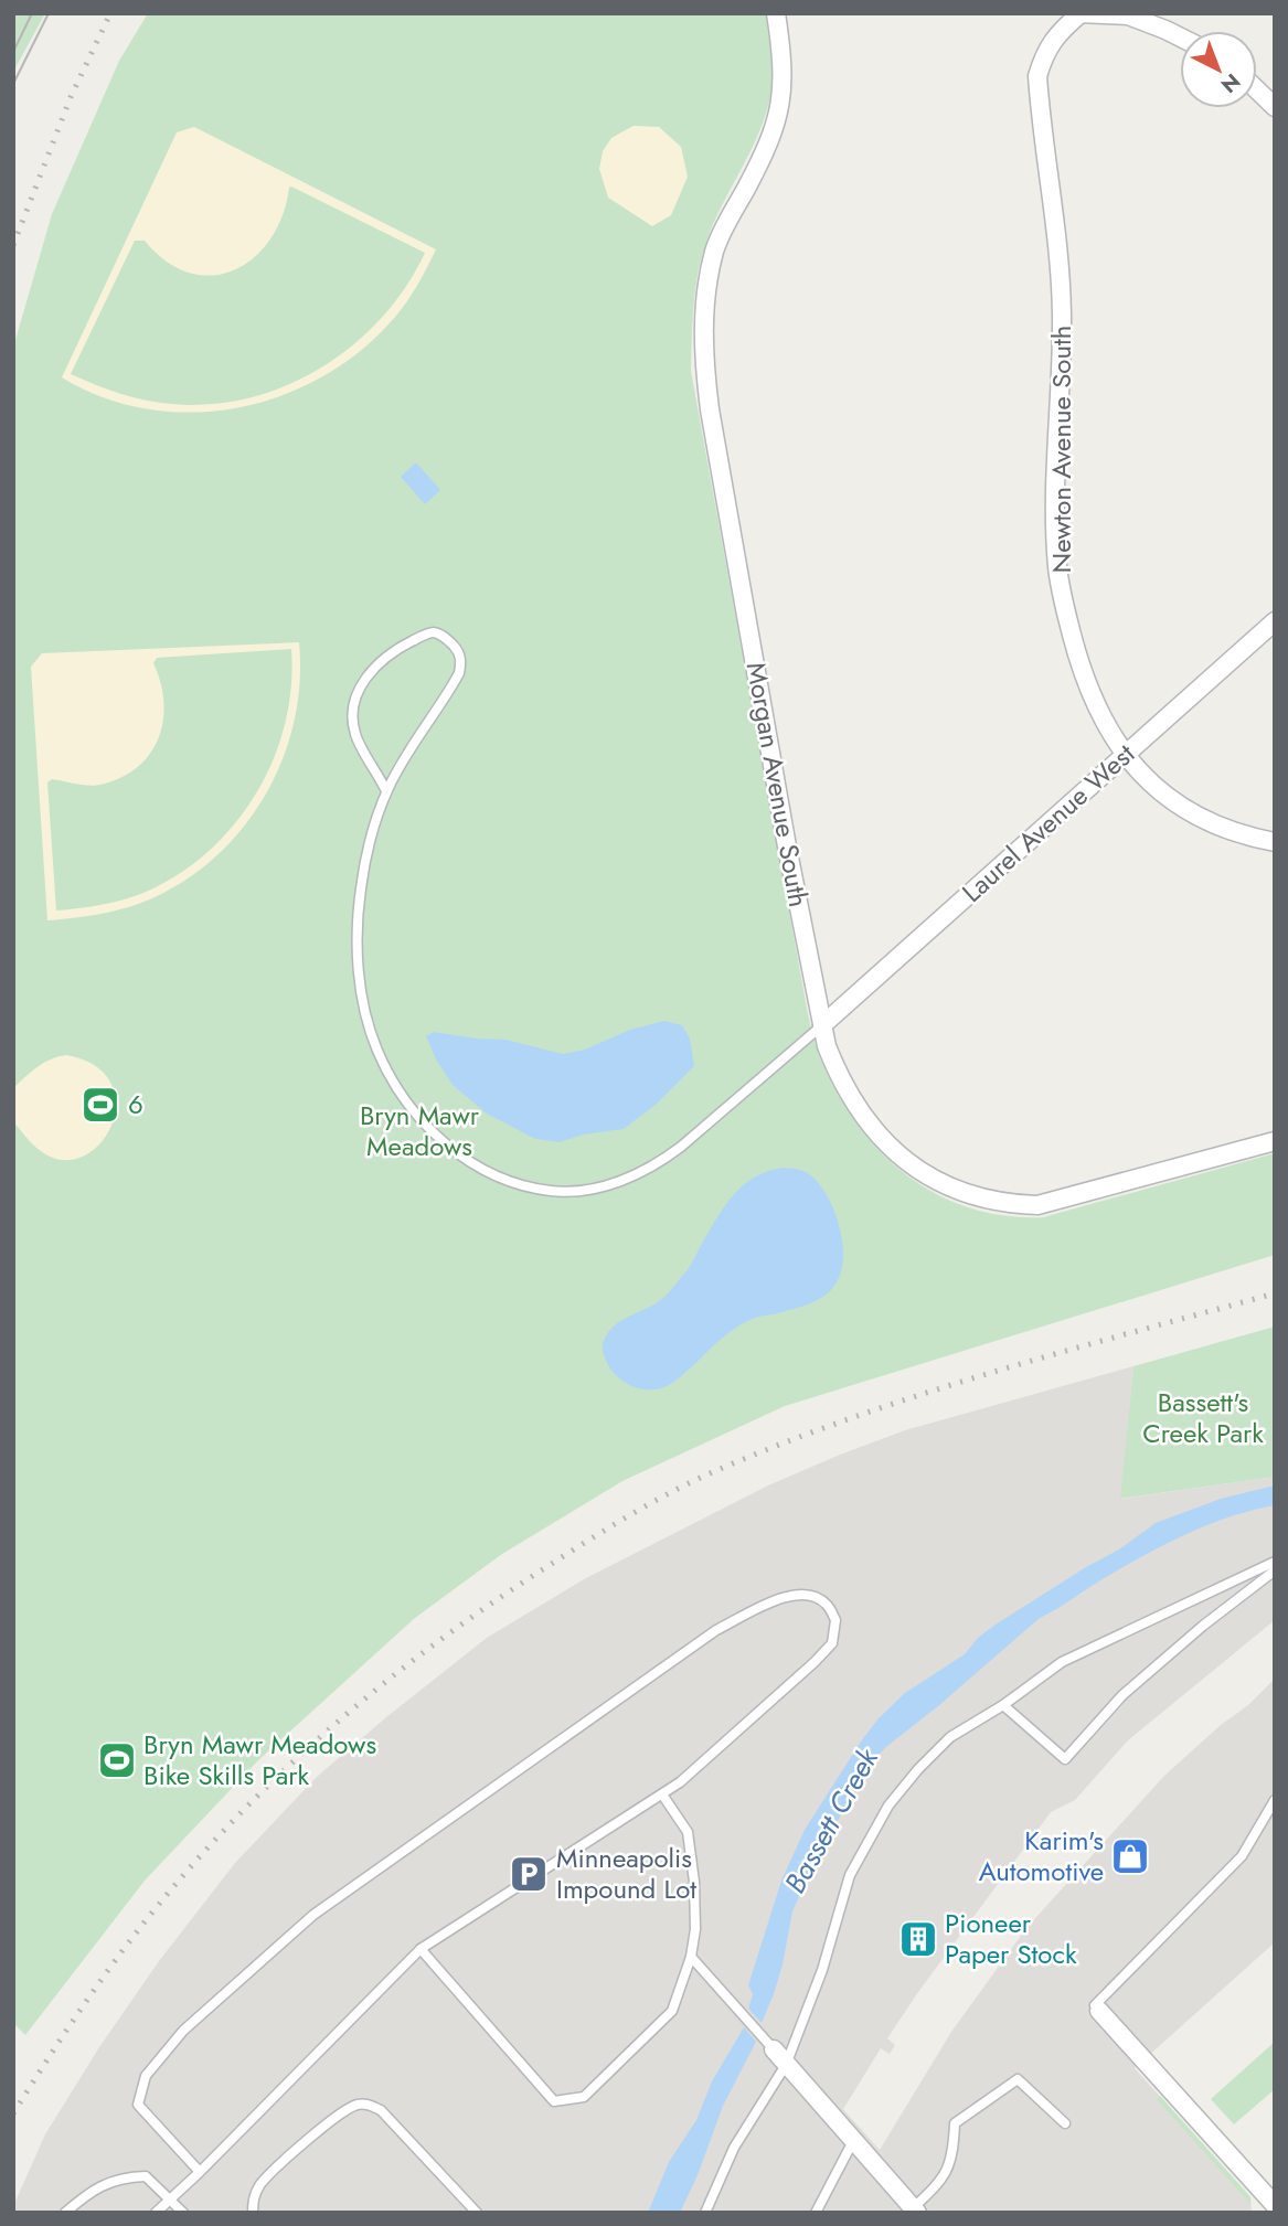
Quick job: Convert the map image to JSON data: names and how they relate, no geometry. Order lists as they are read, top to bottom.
{
  "streets": {
    "street": ["Newton Avenue South", "Morgan Avenue South", "Laurel Avenue West"]
  },
  "crossings": [
    ["Newton Avenue South", "Laurel Avenue West"],
    ["Morgan Avenue South", "Laurel Avenue West"]
  ],
  "water": ["Bassett Creek"],
  "parks": ["Bryn Mawr Meadows", "Bassett's Creek Park"],
  "places": {
    "sports": ["6", "Bryn Mawr Meadows Bike Skills Park"],
    "shop": ["Karim's Automotive"],
    "parking": ["Minneapolis Impound Lot"],
    "building": ["Pioneer Paper Stock"]
  },
  "north": "bottom right"
}
